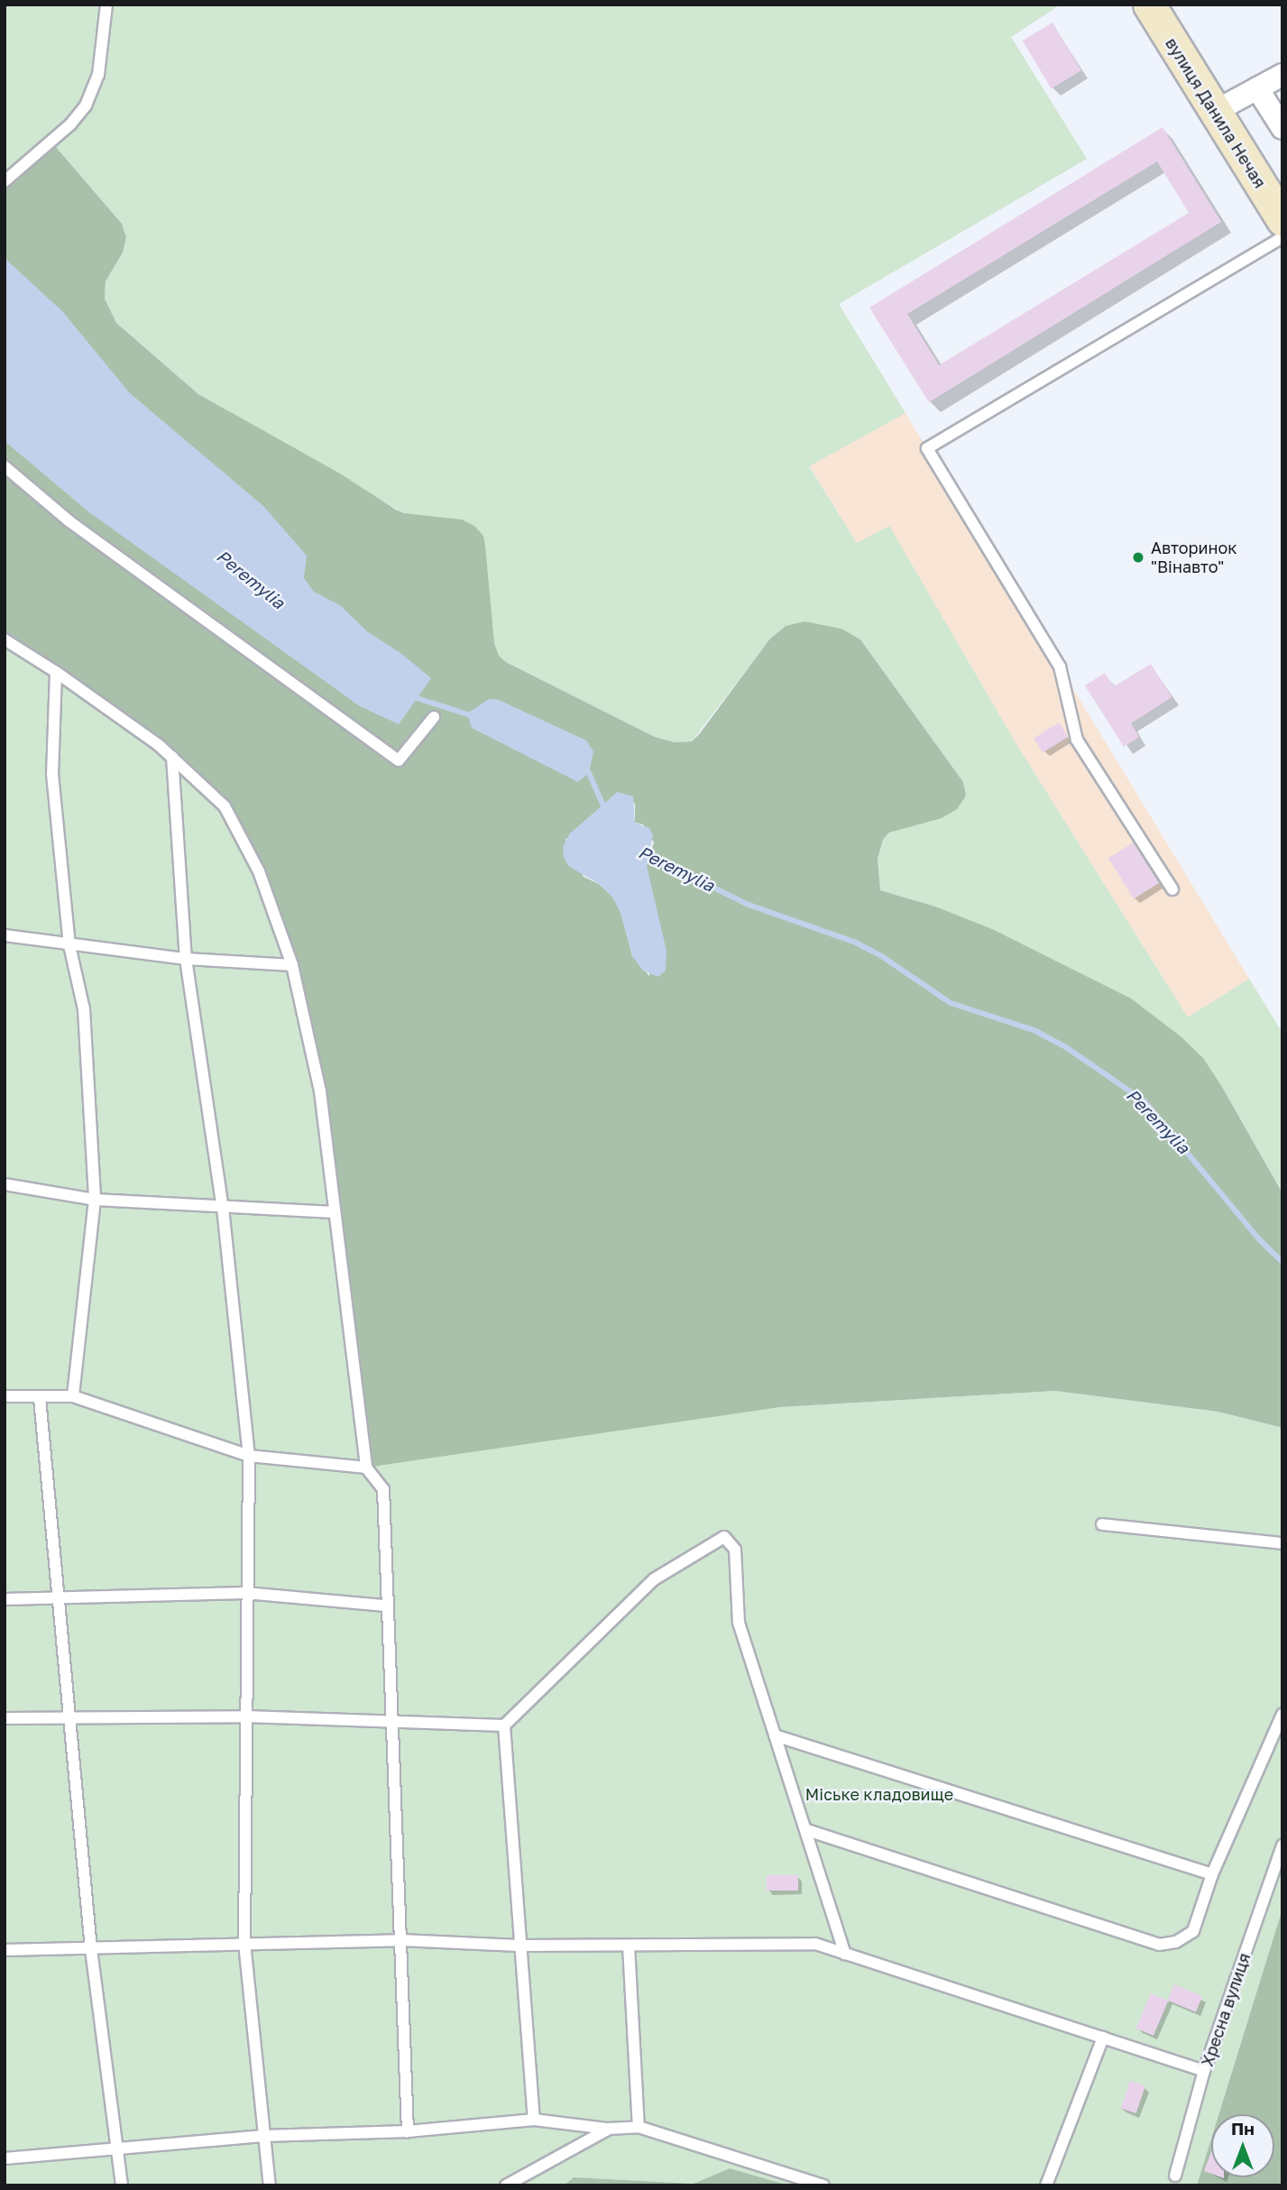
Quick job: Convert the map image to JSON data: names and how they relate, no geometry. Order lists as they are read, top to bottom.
{
  "streets": {
    "main road": ["вулиця Данила Нечая"],
    "lane": ["Хресна вулиця"]
  },
  "water": ["Peremylia"],
  "parks": ["Міське кладовище"],
  "places": ["Авторинок \"Вінавто\""],
  "north": "top"
}
